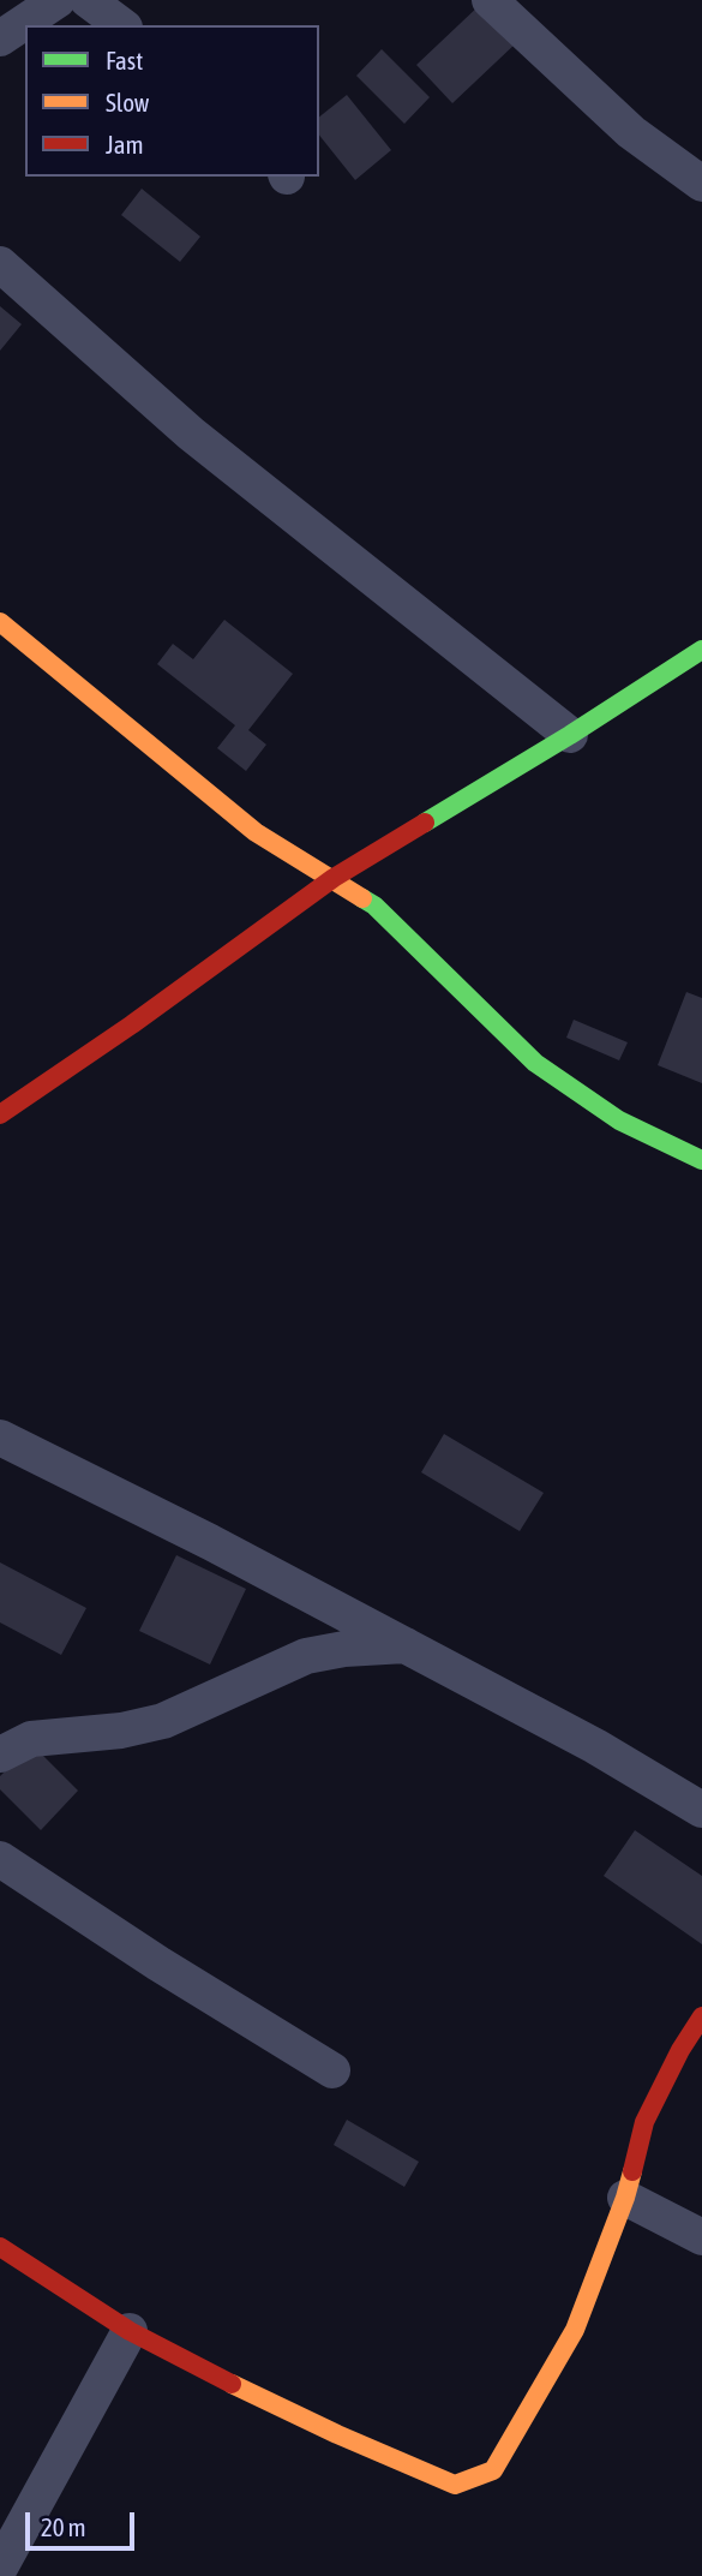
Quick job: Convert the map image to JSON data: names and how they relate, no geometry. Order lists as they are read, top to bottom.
{
  "legend": ["Fast", "Slow", "Jam"],
  "scale_bar": "20 m"
}
